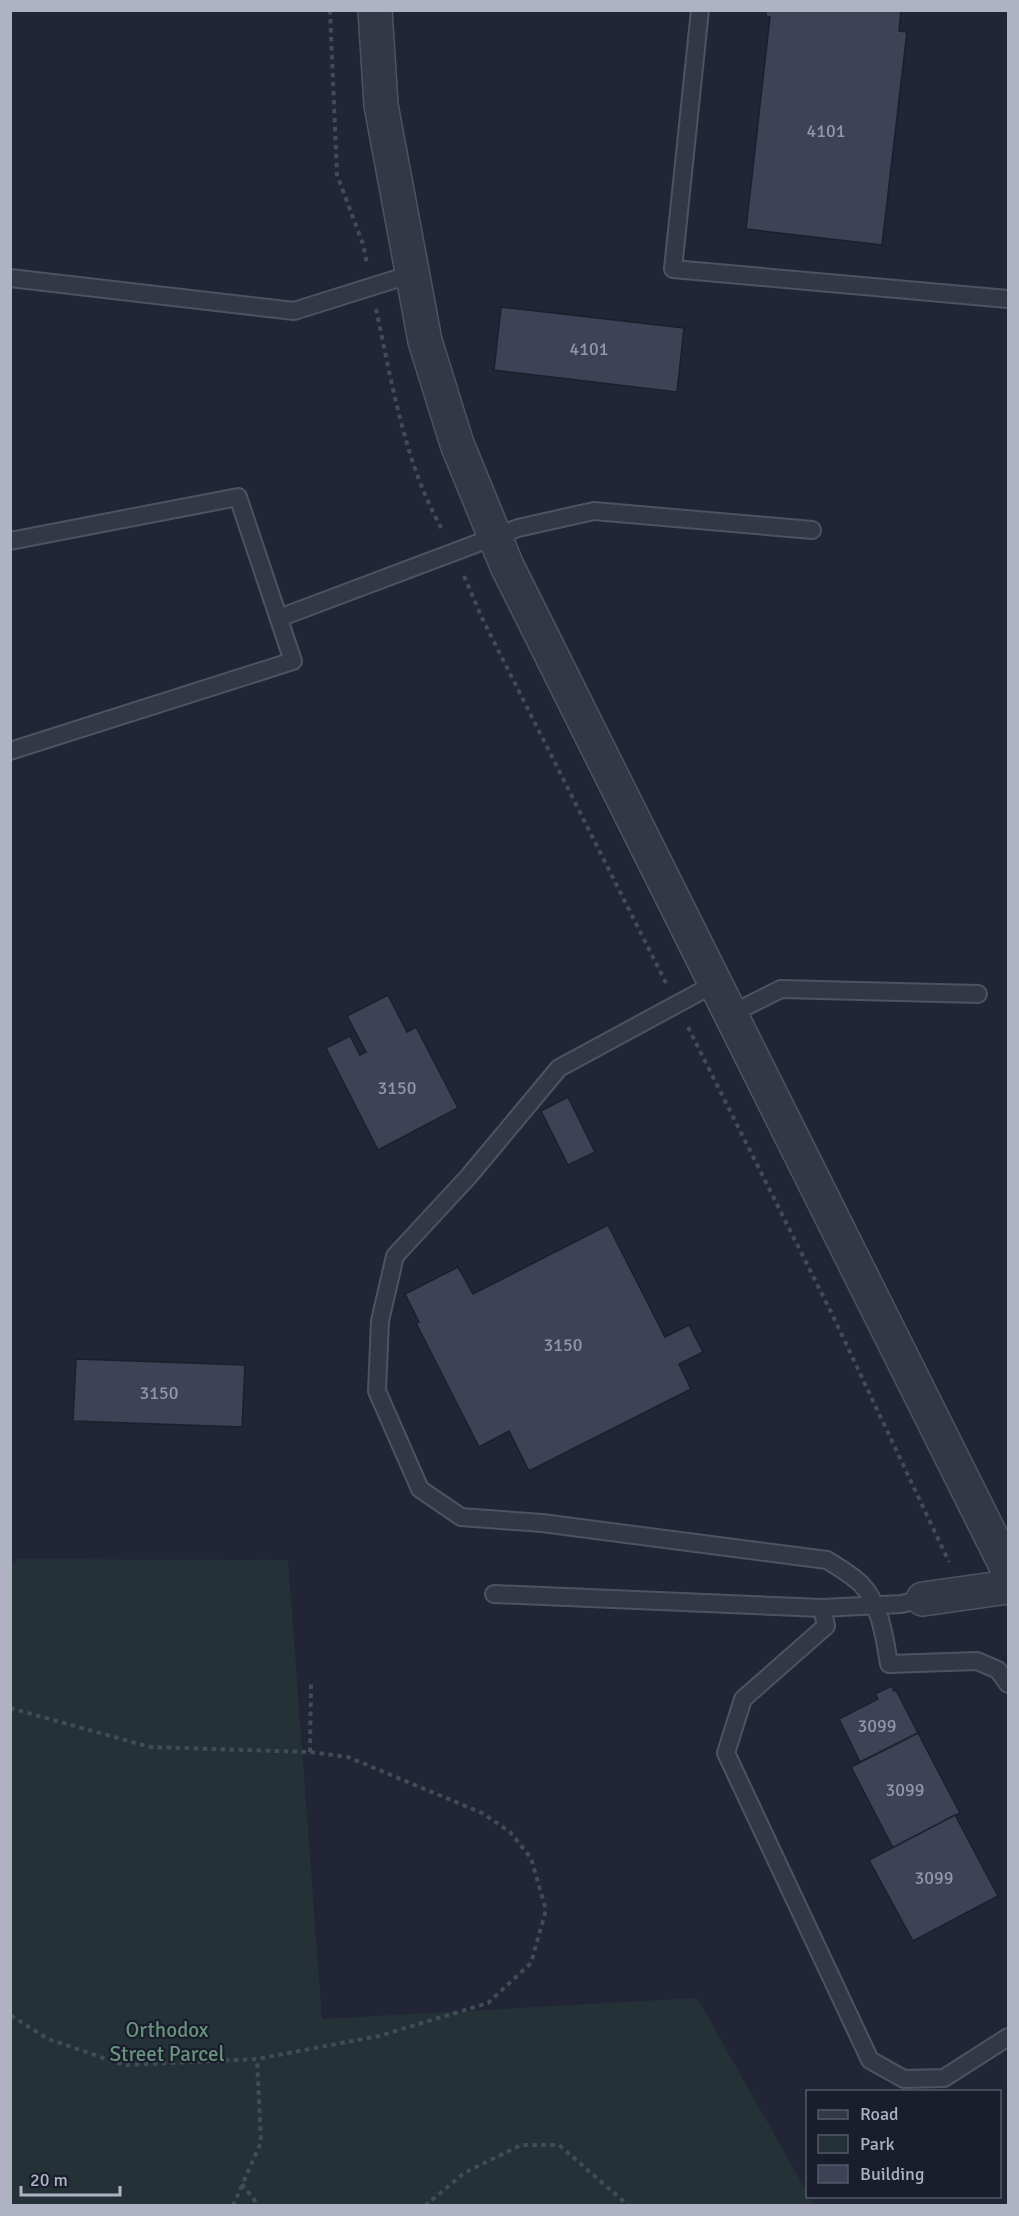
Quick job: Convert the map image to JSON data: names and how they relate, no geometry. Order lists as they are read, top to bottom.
{
  "parks": ["Orthodox Street Parcel"],
  "house_numbers": [
    "4101",
    "4101",
    "3150",
    "3150",
    "3150",
    "3099",
    "3099",
    "3099"
  ],
  "legend": ["Road", "Park", "Building"],
  "scale_bar": "20 m"
}
